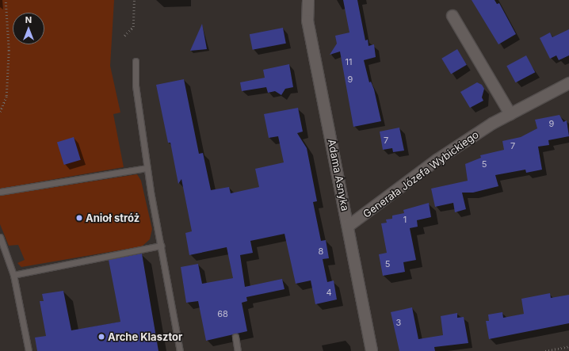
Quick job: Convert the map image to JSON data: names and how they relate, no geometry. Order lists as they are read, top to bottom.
{
  "streets": {
    "street": ["Generała Józefa Wybickiego", "Adama Asnyka"]
  },
  "crossings": [
    ["Generała Józefa Wybickiego", "Adama Asnyka"]
  ],
  "places": ["Anioł stróż", "Arche Klasztor"],
  "house_numbers": [
    "11",
    "9",
    "9",
    "7",
    "7",
    "5",
    "1",
    "8",
    "5",
    "4",
    "68",
    "3"
  ],
  "north": "top"
}
